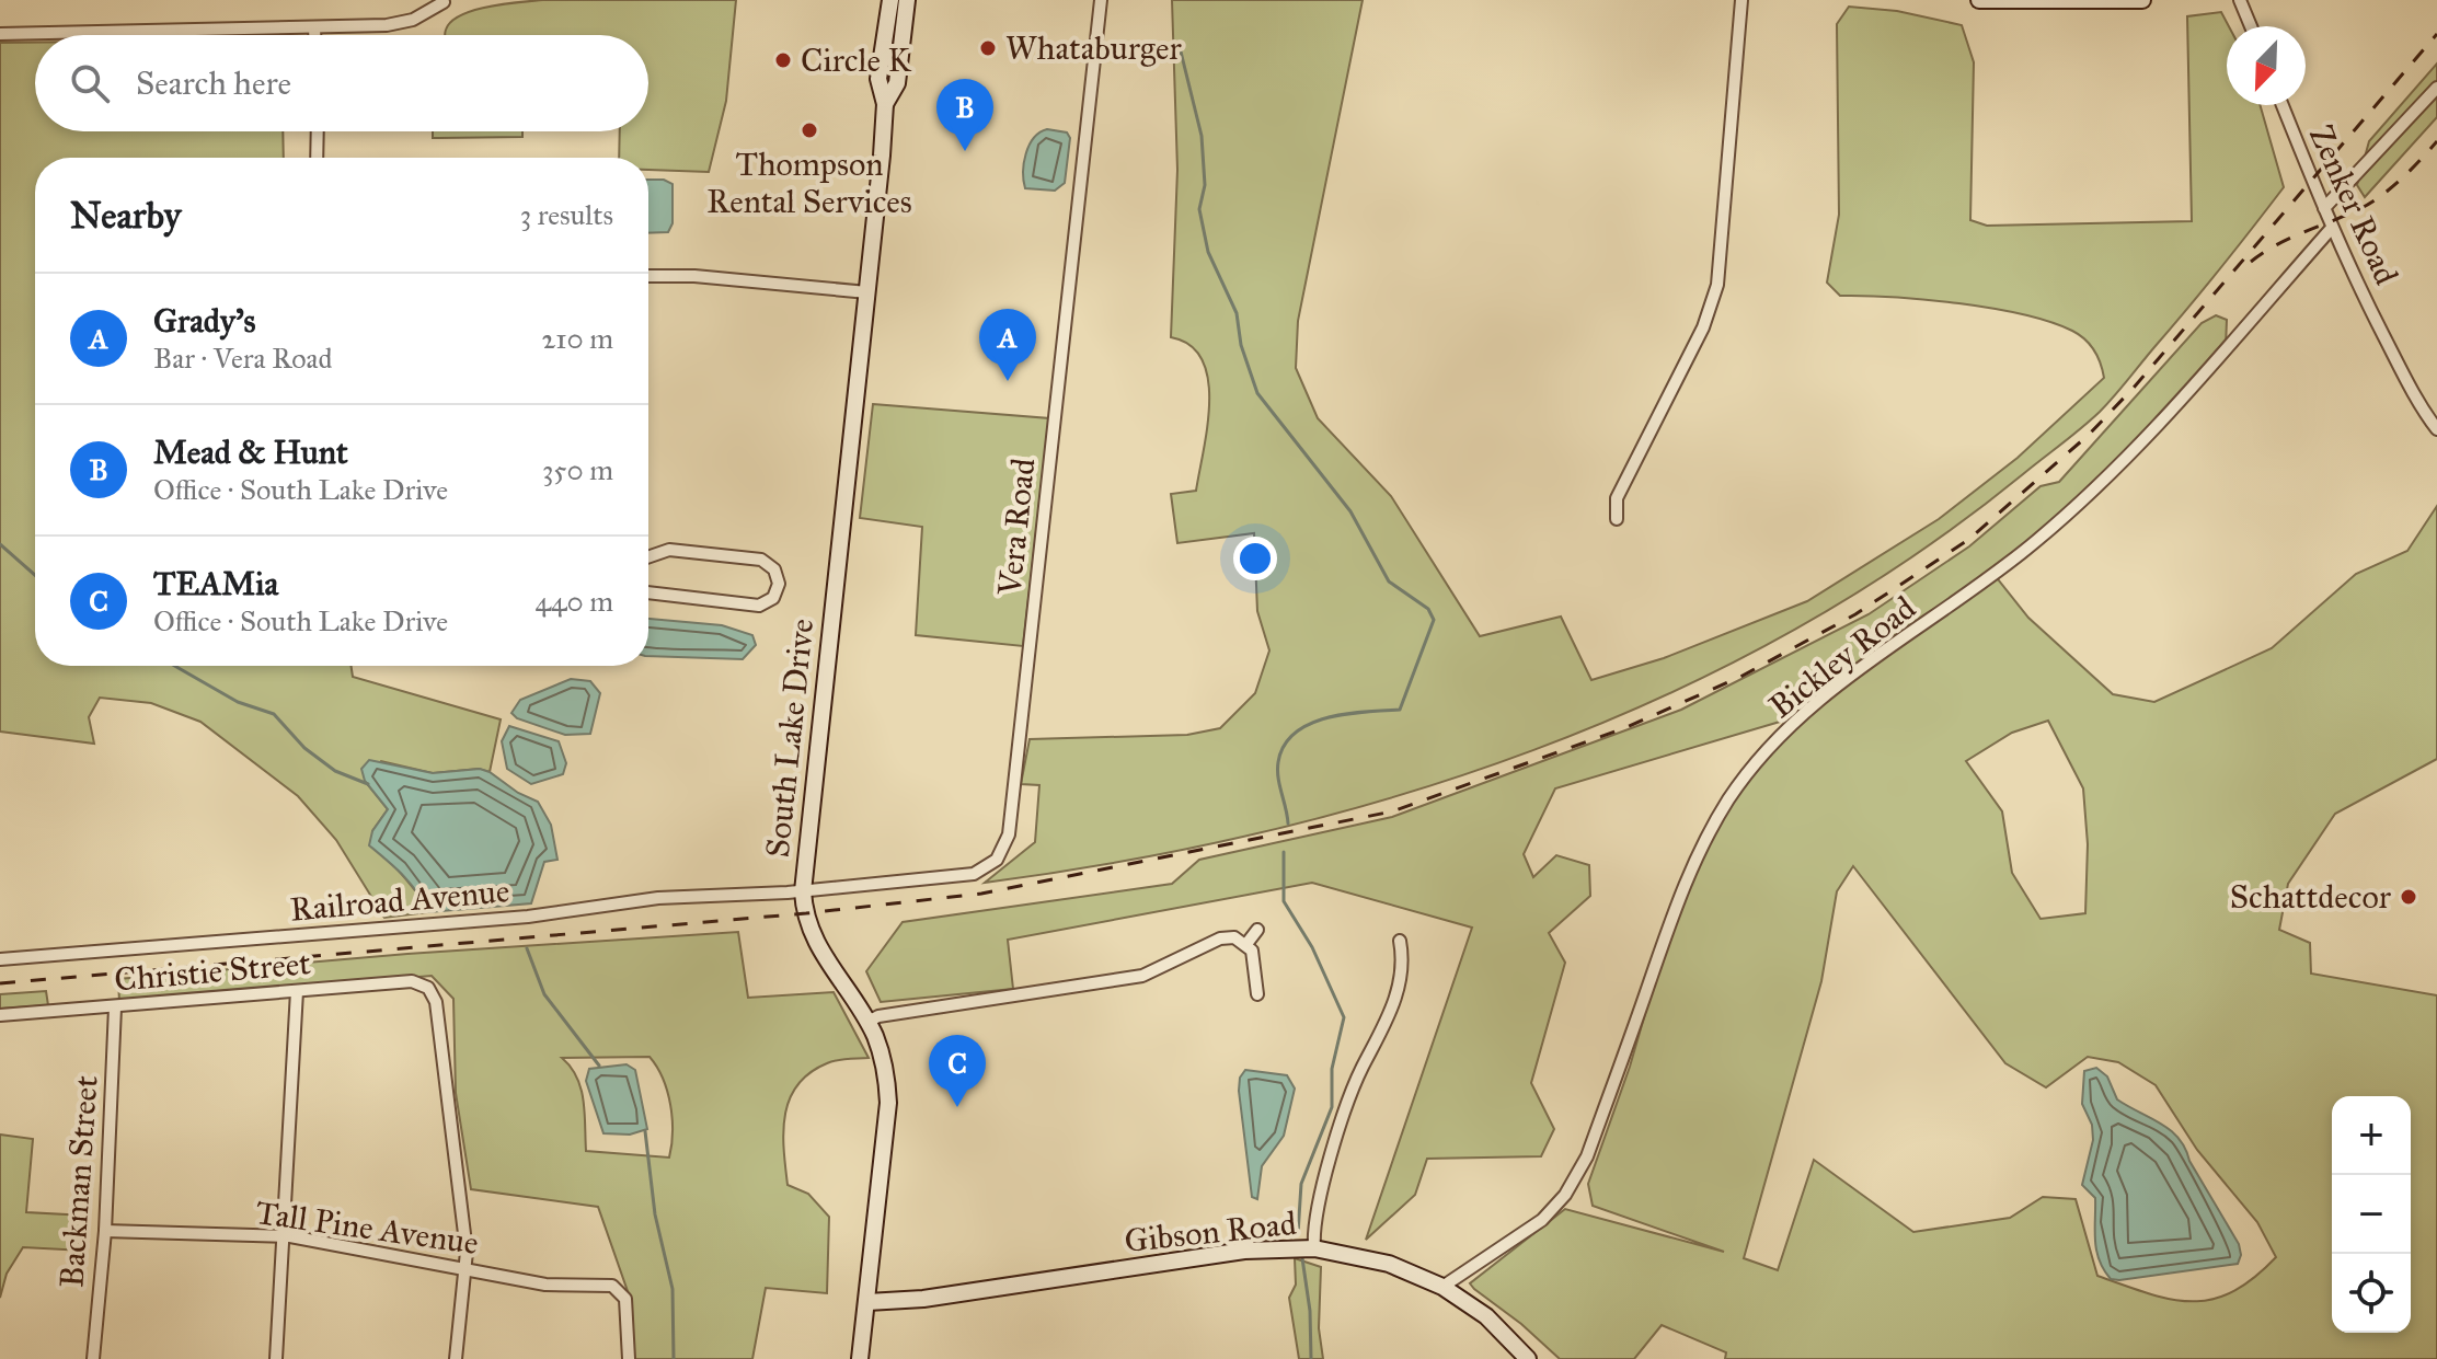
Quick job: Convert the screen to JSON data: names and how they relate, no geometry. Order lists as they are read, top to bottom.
{
  "streets": {
    "main road": ["South Lake Drive", "Gibson Road"],
    "street": [
      "Zenker Road",
      "Vera Road",
      "Bickley Road",
      "Railroad Avenue",
      "Christie Street",
      "Backman Street",
      "Tall Pine Avenue"
    ]
  },
  "crossings": [
    ["Zenker Road", "Bickley Road"],
    ["Vera Road", "South Lake Drive"],
    ["Vera Road", "Railroad Avenue"],
    ["Bickley Road", "Gibson Road"],
    ["South Lake Drive", "Railroad Avenue"],
    ["South Lake Drive", "Gibson Road"],
    ["Christie Street", "Backman Street"],
    ["Christie Street", "Tall Pine Avenue"],
    ["Backman Street", "Tall Pine Avenue"]
  ],
  "places": [
    "Whataburger",
    "Circle K",
    "Thompson Rental Services",
    "Schattdecor"
  ],
  "north": "bottom left",
  "page": {
    "search": "Search here",
    "pins": ["B", "A", "C"],
    "heading": ["Nearby", "3 results"],
    "list": [
      {
        "mark": "A",
        "name": "Grady's",
        "note": "Bar · Vera Road",
        "value": "210 m"
      },
      {
        "mark": "B",
        "name": "Mead & Hunt",
        "note": "Office · South Lake Drive",
        "value": "350 m"
      },
      {
        "mark": "C",
        "name": "TEAMia",
        "note": "Office · South Lake Drive",
        "value": "440 m"
      }
    ],
    "map_buttons": ["+", "−"]
  }
}
